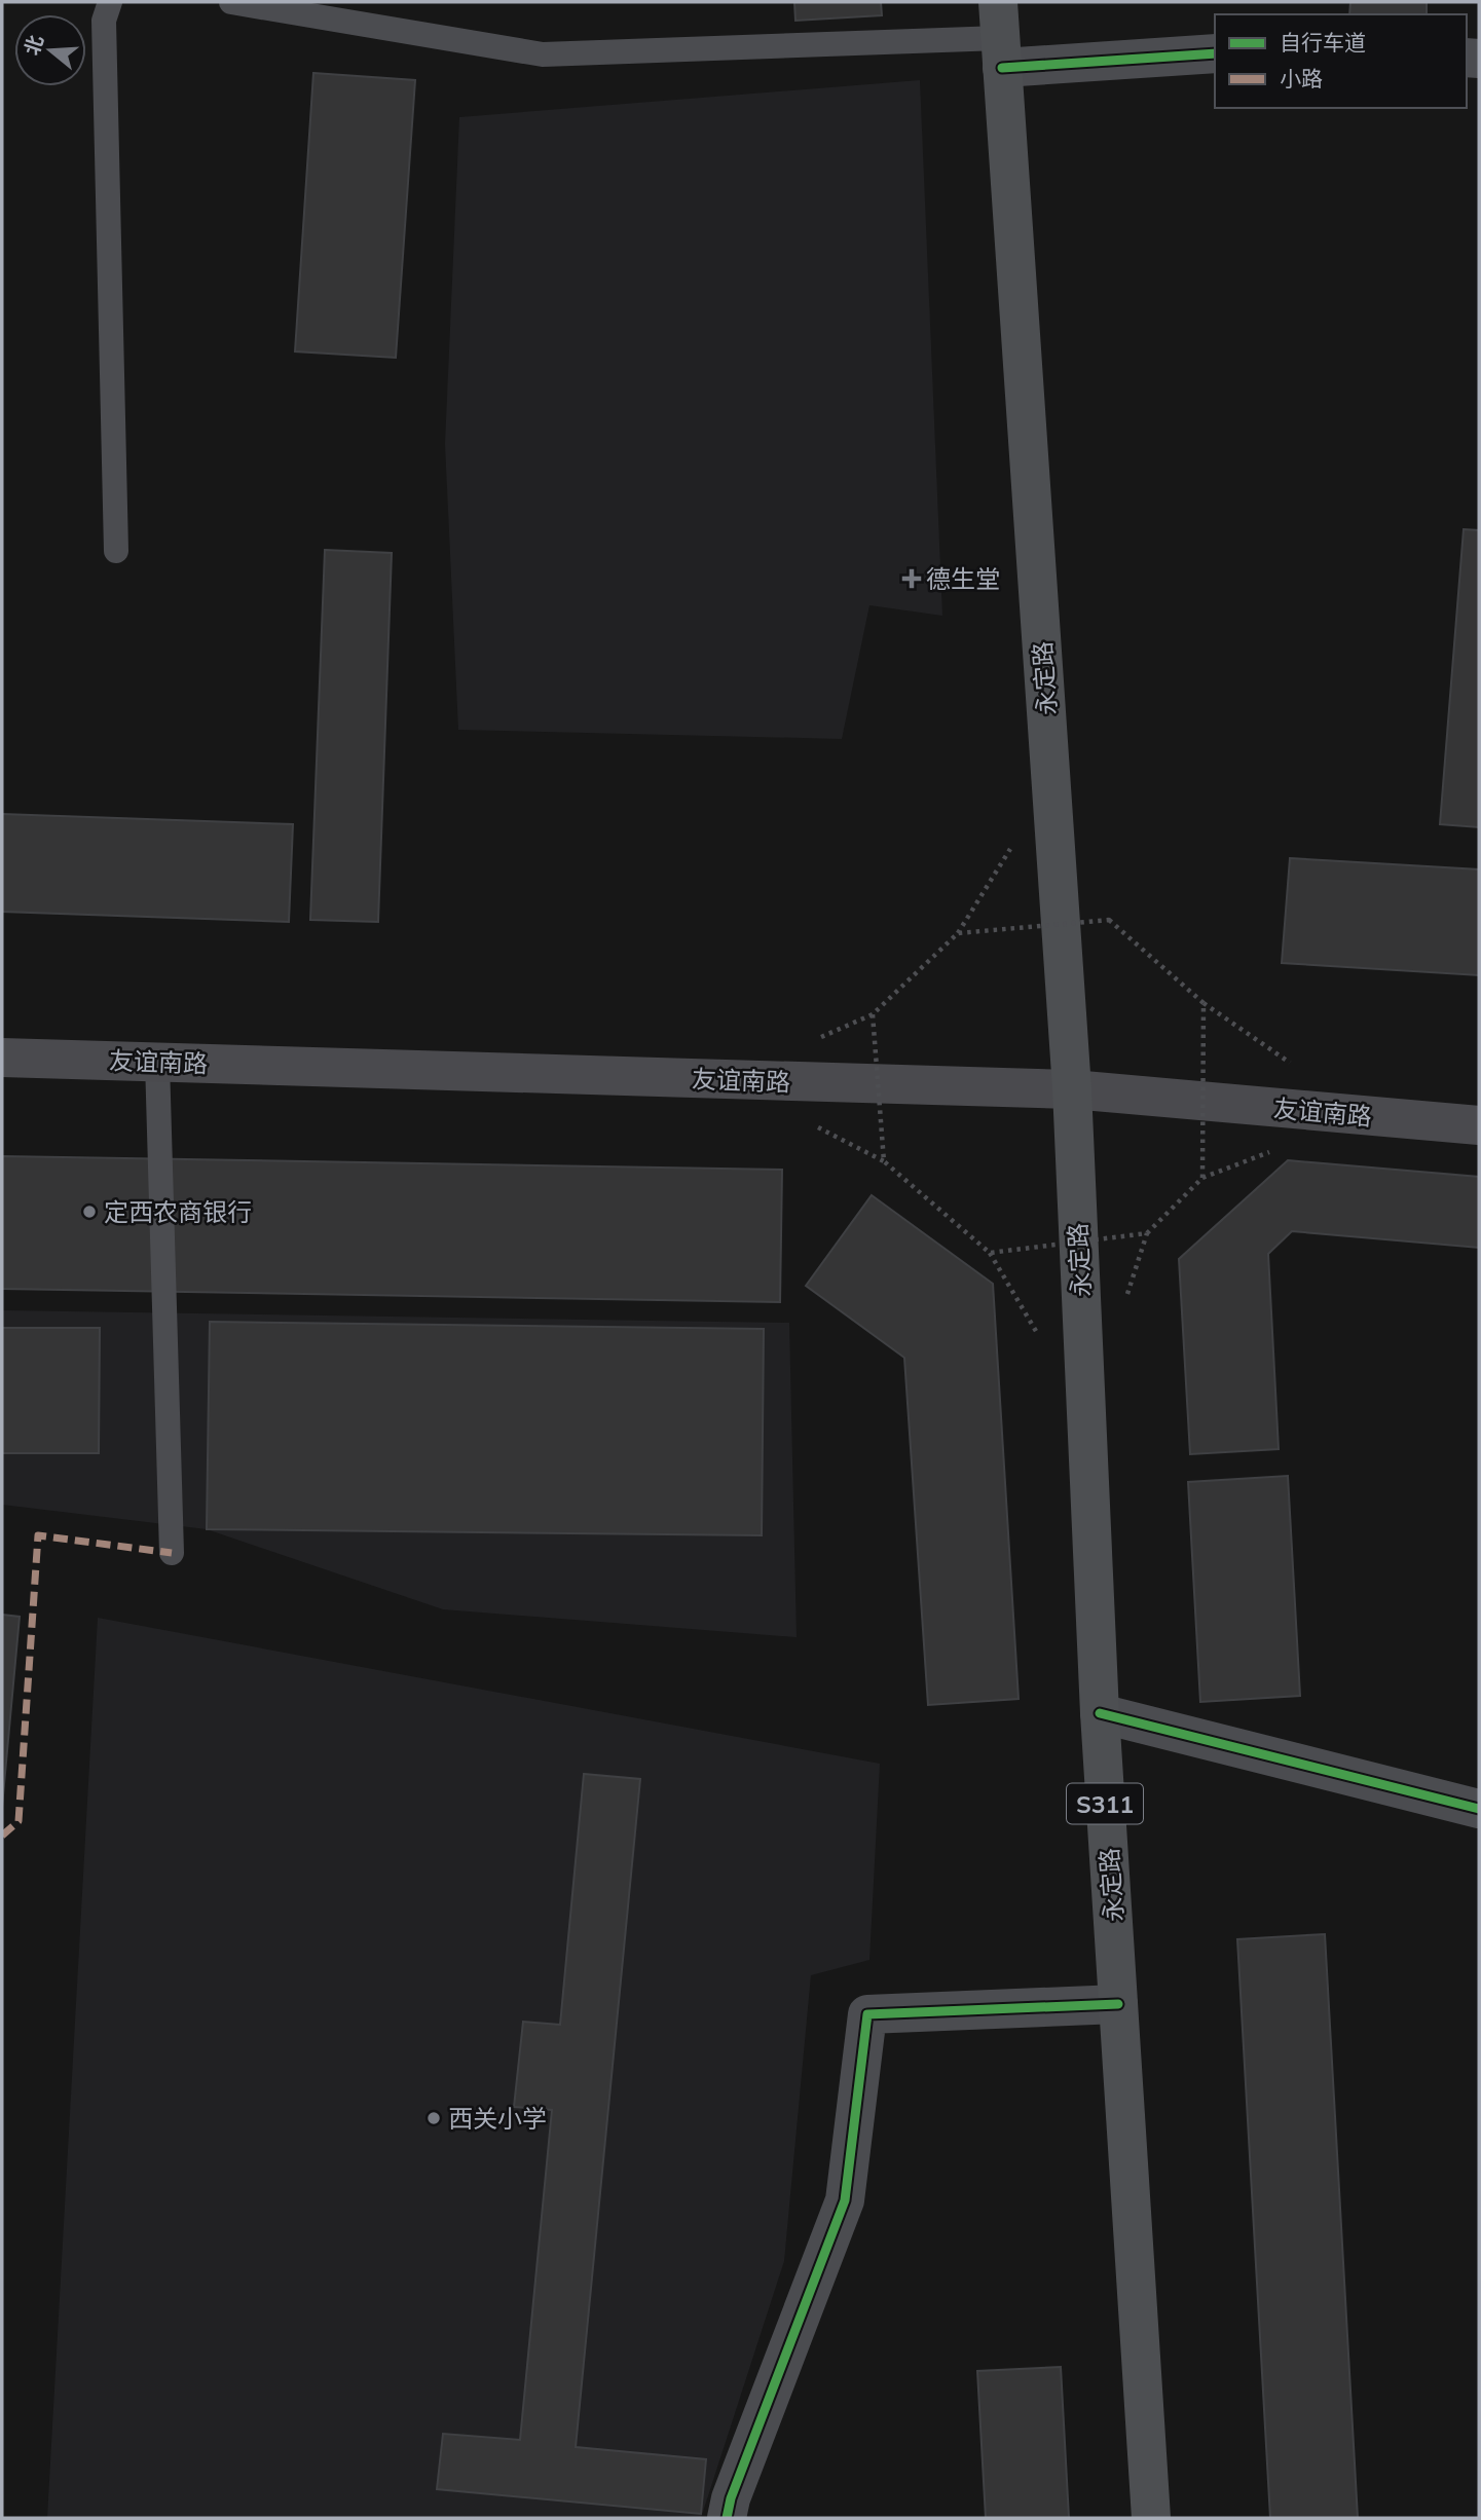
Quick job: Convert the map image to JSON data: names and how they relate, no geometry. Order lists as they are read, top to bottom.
{
  "streets": {
    "main road": ["永定路", "友谊南路", "S311"]
  },
  "crossings": [
    ["永定路", "友谊南路"]
  ],
  "places": {
    "health": ["德生堂"],
    "other": ["定西农商银行", "西关小学"]
  },
  "legend": ["自行车道", "小路"],
  "north": "left"
}
